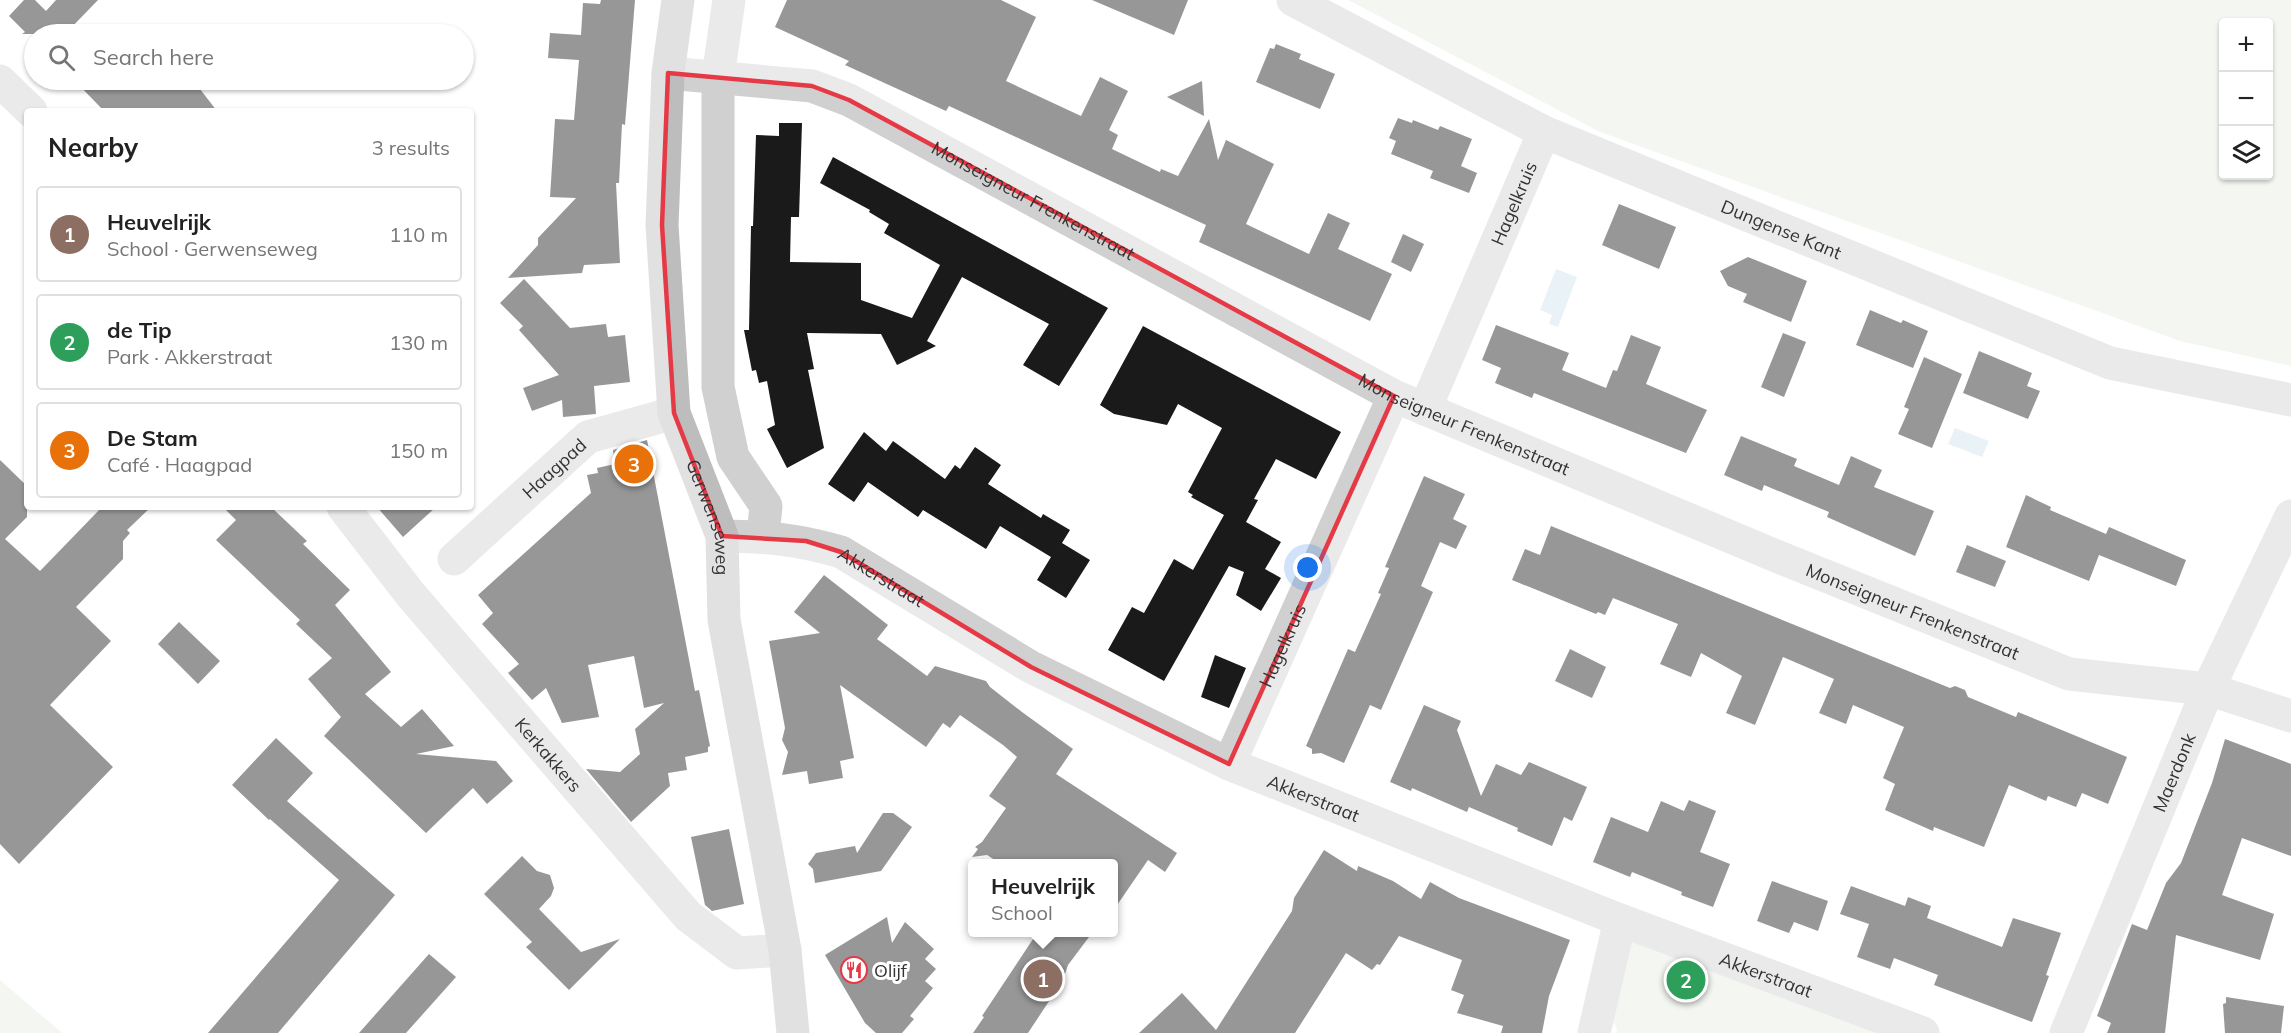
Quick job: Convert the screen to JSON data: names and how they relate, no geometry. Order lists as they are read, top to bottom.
{
  "streets": {
    "street": [
      "Monseigneur Frenkenstraat",
      "Hagelkruis",
      "Dungense Kant",
      "Haagpad",
      "Gerwenseweg",
      "Akkerstraat",
      "Kerkakkers",
      "Maerdonk"
    ]
  },
  "crossings": [
    ["Monseigneur Frenkenstraat", "Hagelkruis"],
    ["Monseigneur Frenkenstraat", "Gerwenseweg"],
    ["Monseigneur Frenkenstraat", "Maerdonk"],
    ["Hagelkruis", "Dungense Kant"],
    ["Hagelkruis", "Akkerstraat"],
    ["Haagpad", "Gerwenseweg"],
    ["Gerwenseweg", "Akkerstraat"],
    ["Gerwenseweg", "Kerkakkers"]
  ],
  "places": {
    "restaurant": ["Olijf"]
  },
  "page": {
    "map_buttons": ["+", "−"],
    "search": "Search here",
    "heading": ["Nearby", "3 results"],
    "list": [
      {
        "mark": "1",
        "name": "Heuvelrijk",
        "note": "School · Gerwenseweg",
        "value": "110 m"
      },
      {
        "mark": "2",
        "name": "de Tip",
        "note": "Park · Akkerstraat",
        "value": "130 m"
      },
      {
        "mark": "3",
        "name": "De Stam",
        "note": "Café · Haagpad",
        "value": "150 m"
      }
    ],
    "pins": ["3", "1", "2"],
    "popup": ["Heuvelrijk", "School"]
  }
}
